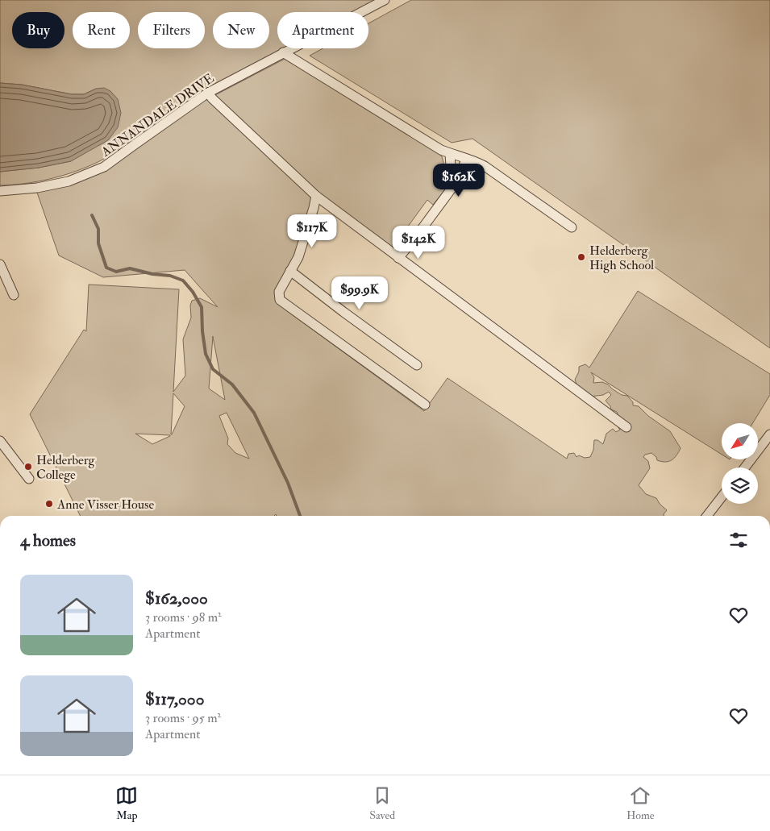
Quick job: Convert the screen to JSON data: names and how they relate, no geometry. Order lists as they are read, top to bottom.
{
  "streets": {
    "street": ["ANNANDALE DRIVE"]
  },
  "places": ["Helderberg High School", "Helderberg College", "Anne Visser House"],
  "north": "bottom left",
  "page": {
    "chip": [
      "Buy",
      "Rent",
      "Filters",
      "New",
      "Apartment"
    ],
    "price": [
      "$162K",
      "$117K",
      "$142K",
      "$99.9K"
    ],
    "heading": "4 homes",
    "list": [
      {
        "name": "$162,000",
        "note": "3 rooms · 98 m² · Apartment"
      },
      {
        "name": "$117,000",
        "note": "3 rooms · 95 m² · Apartment"
      }
    ],
    "tabs": ["Map", "Saved", "Home"]
  }
}
